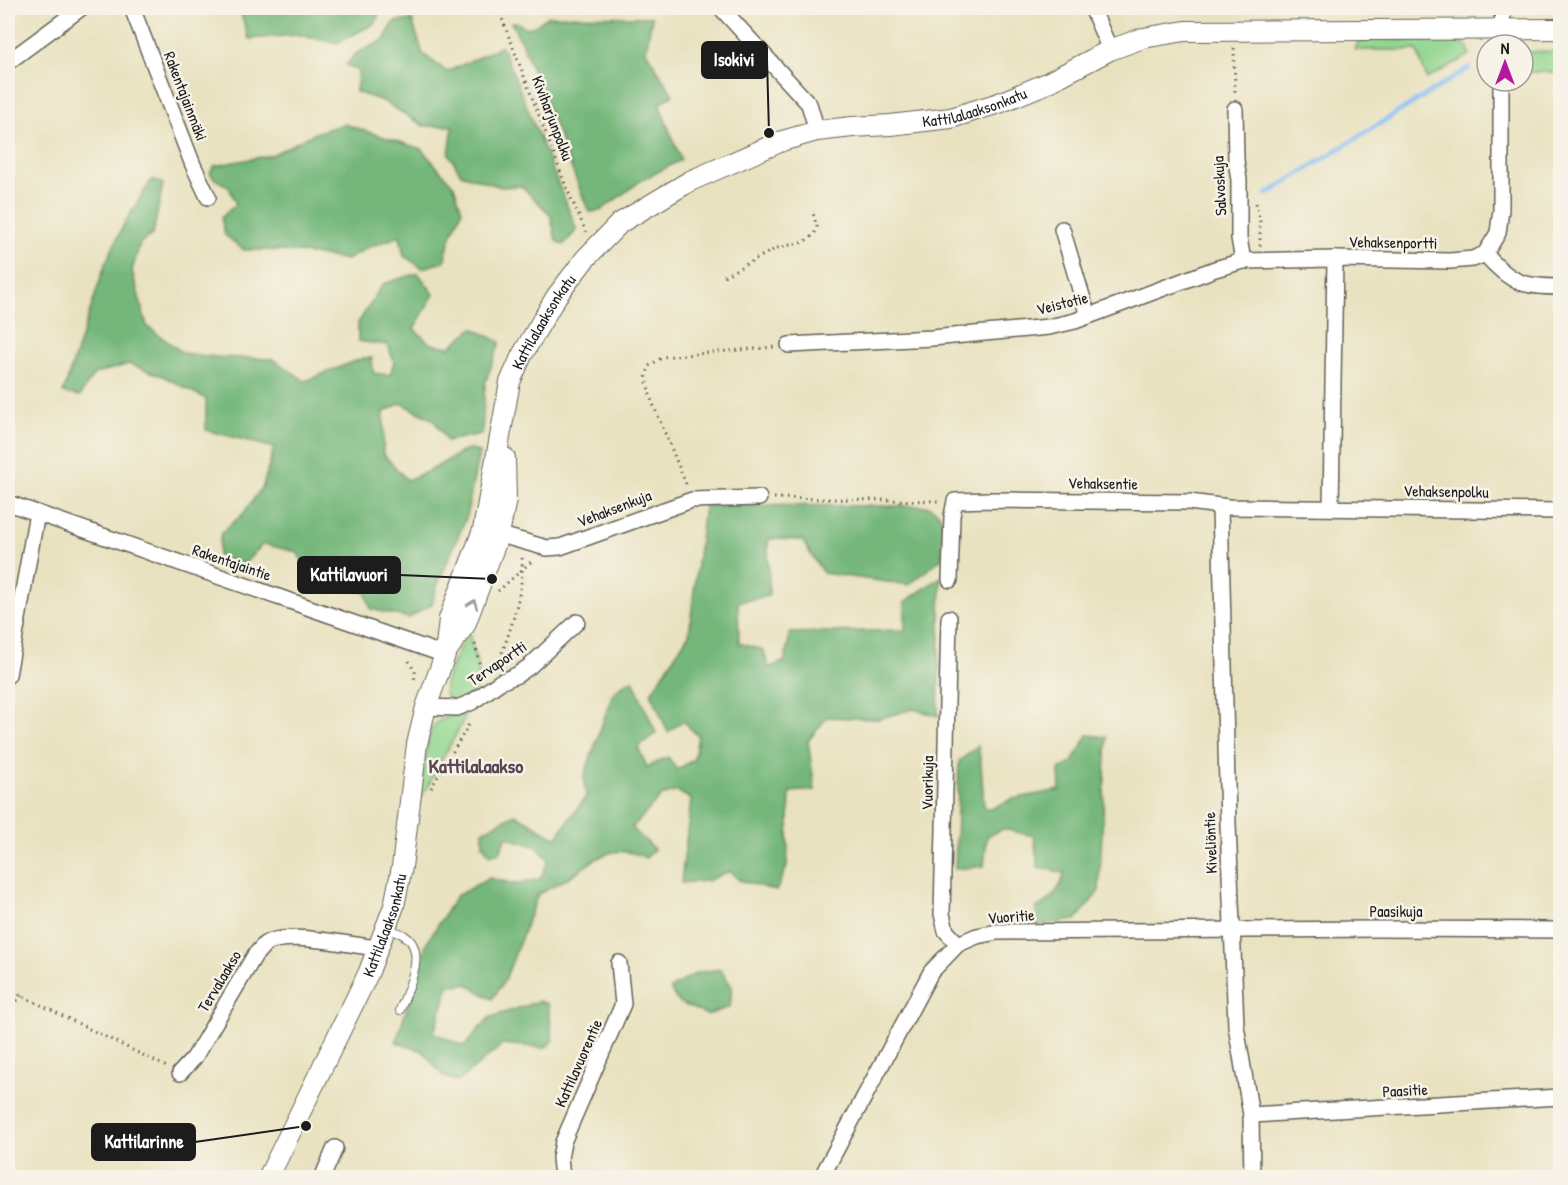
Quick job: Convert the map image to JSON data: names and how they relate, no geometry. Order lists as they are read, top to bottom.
{
  "streets": {
    "street": [
      "Rakentajainmäki",
      "Kattilalaaksonkatu",
      "Salvoskuja",
      "Vehaksenportti",
      "Veistotie",
      "Vehaksentie",
      "Vehaksenpolku",
      "Vehaksenkuja",
      "Rakentajaintie",
      "Tervaportti",
      "Vuorikuja",
      "Kiveliöntie",
      "Paasikuja",
      "Vuoritie",
      "Tervalaakso",
      "Kattilavuorentie",
      "Paasitie"
    ],
    "path": ["Kiviharjunpolku"]
  },
  "crossings": [
    ["Kattilalaaksonkatu", "Vehaksenkuja"],
    ["Kattilalaaksonkatu", "Rakentajaintie"],
    ["Kattilalaaksonkatu", "Tervaportti"],
    ["Kattilalaaksonkatu", "Tervalaakso"],
    ["Salvoskuja", "Veistotie"],
    ["Vehaksenportti", "Veistotie"],
    ["Vehaksenportti", "Vehaksentie"],
    ["Vehaksenportti", "Vehaksenpolku"],
    ["Vehaksentie", "Vehaksenpolku"],
    ["Vehaksentie", "Kiveliöntie"],
    ["Vuorikuja", "Vuoritie"],
    ["Kiveliöntie", "Paasikuja"],
    ["Kiveliöntie", "Vuoritie"],
    ["Kiveliöntie", "Paasitie"],
    ["Paasikuja", "Vuoritie"]
  ],
  "districts": ["Kattilalaakso"],
  "places": ["Isokivi", "Kattilavuori", "Kattilarinne"],
  "north": "top"
}
